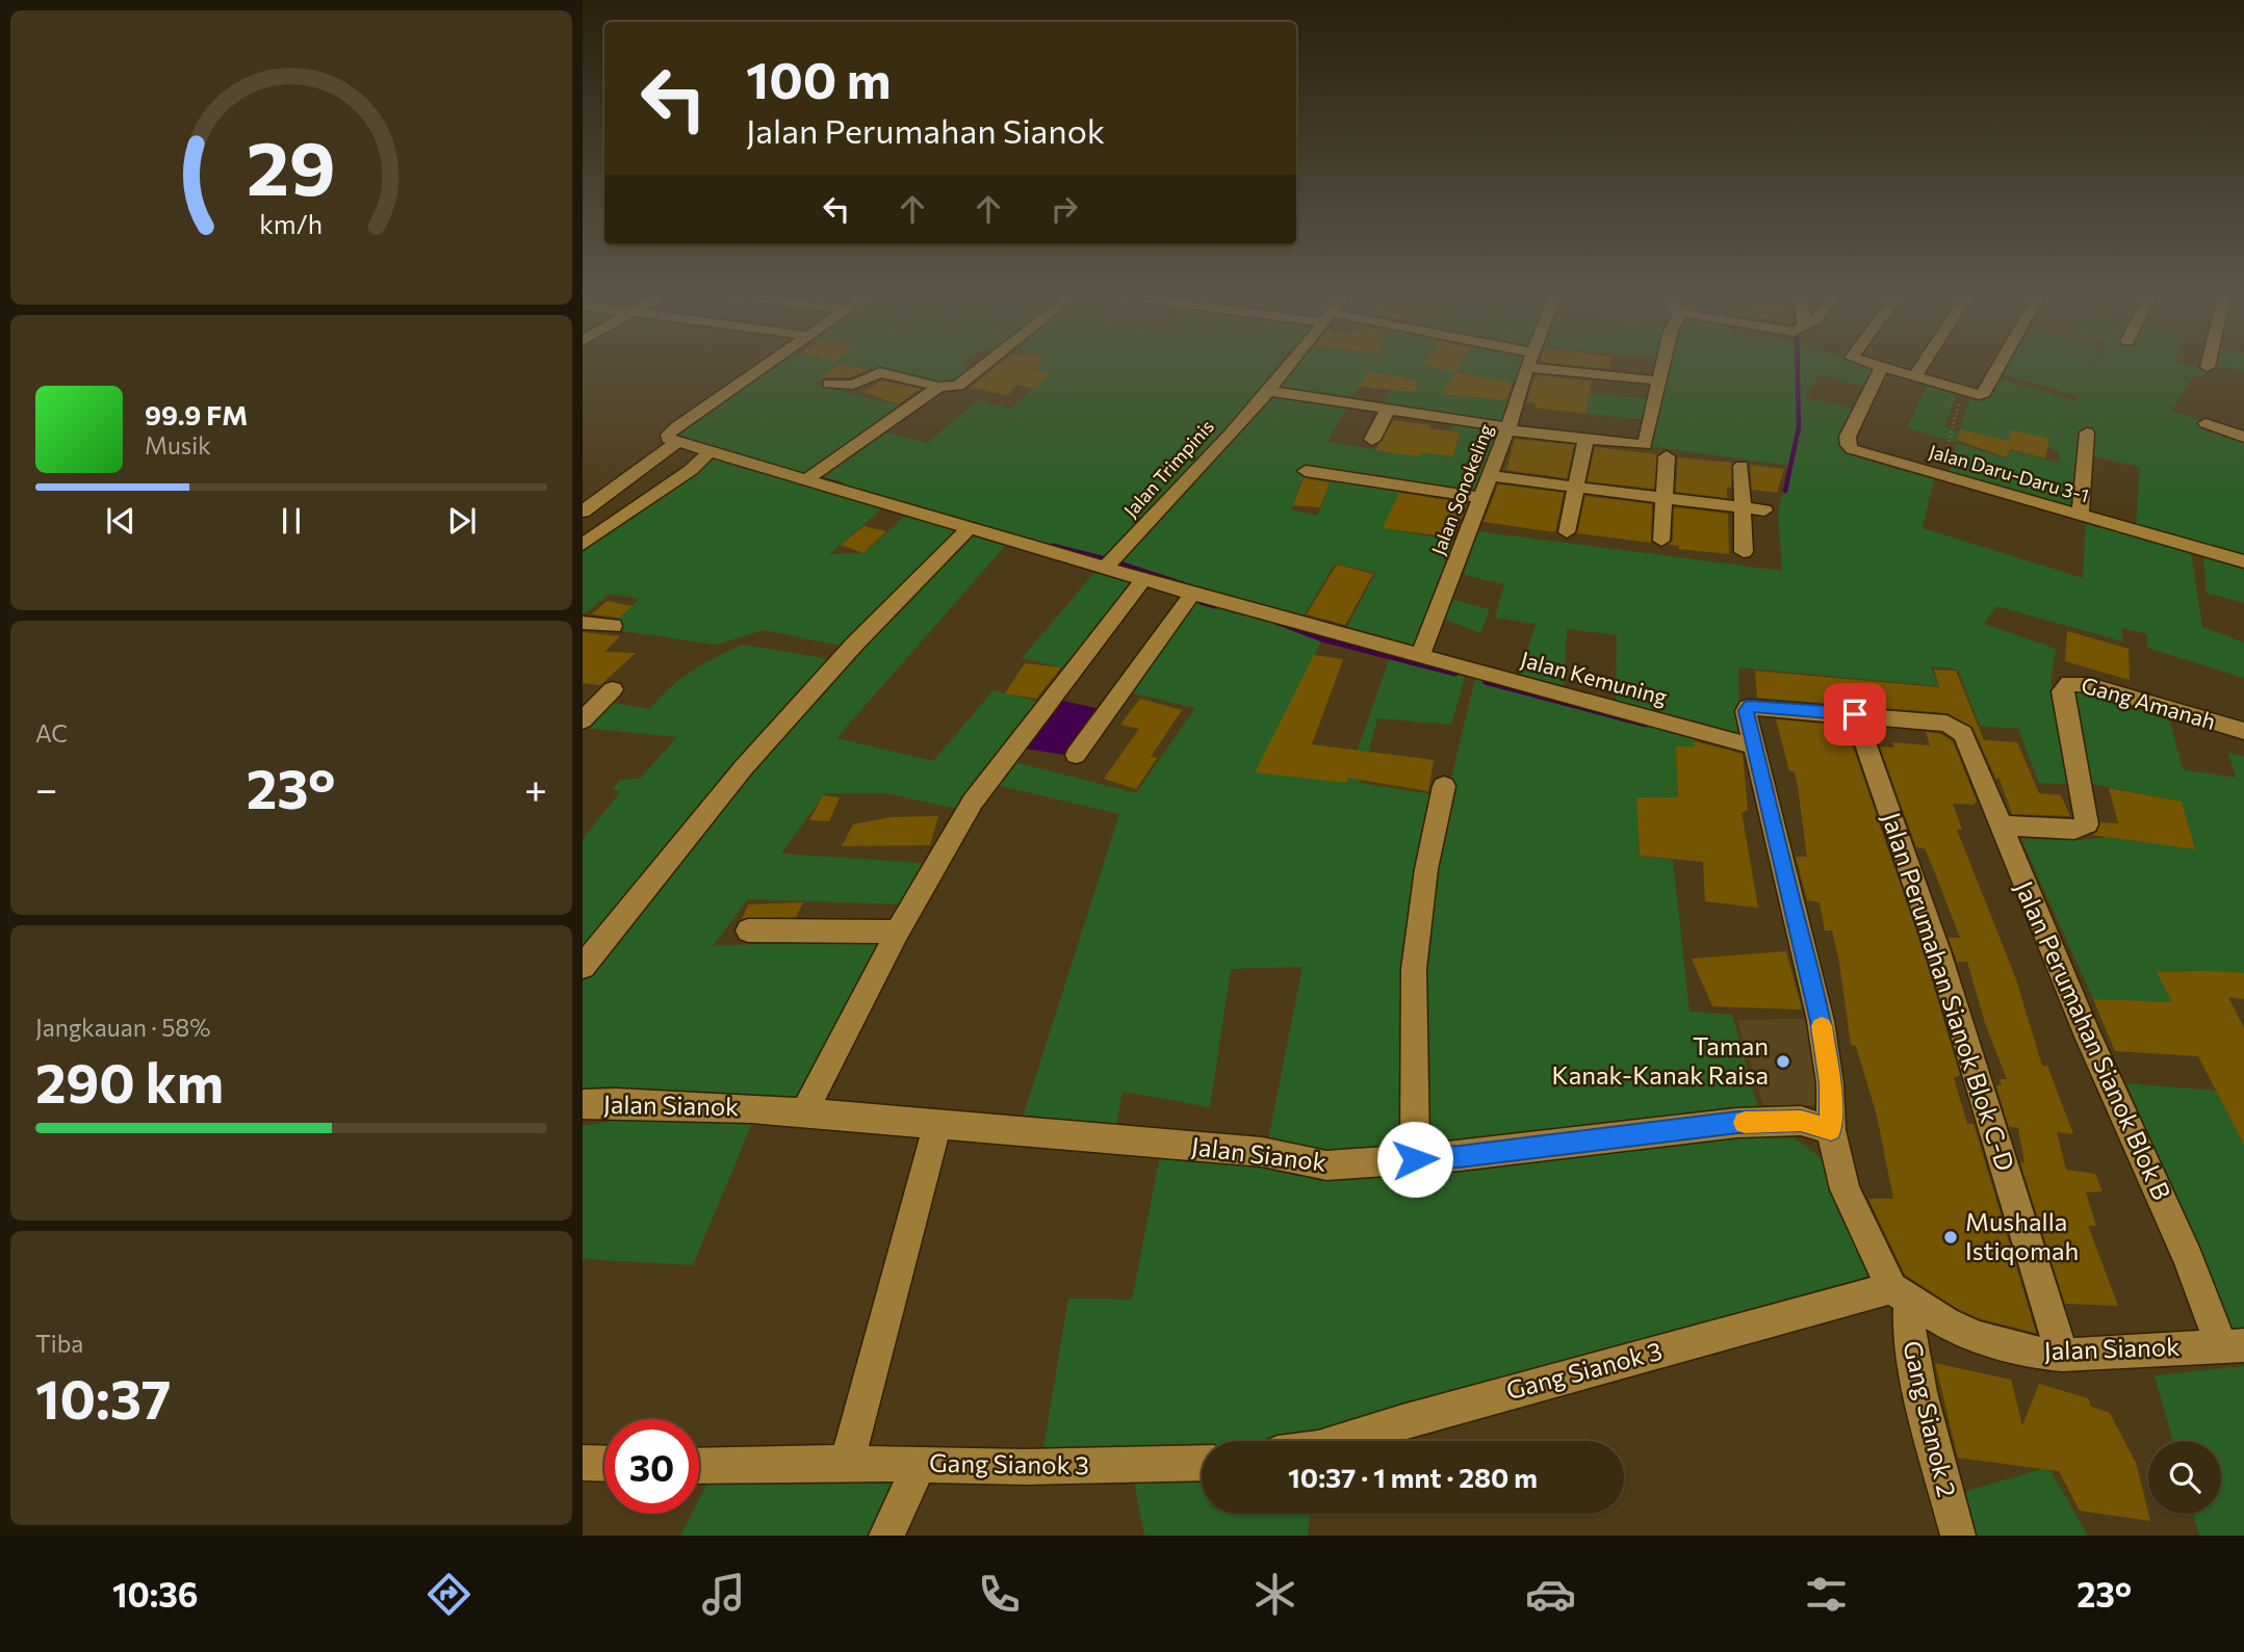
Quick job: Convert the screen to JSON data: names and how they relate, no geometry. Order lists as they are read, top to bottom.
{
  "streets": {
    "street": [
      "Jalan Trimpinis",
      "Jalan Daru-Daru 3-1",
      "Jalan Sonokeling",
      "Jalan Kemuning",
      "Gang Amanah",
      "Jalan Perumahan Sianok Blok C-D",
      "Jalan Perumahan Sianok Blok B",
      "Jalan Sianok",
      "Gang Sianok 3",
      "Gang Sianok 2"
    ]
  },
  "crossings": [
    ["Jalan Trimpinis", "Jalan Kemuning"],
    ["Jalan Sonokeling", "Jalan Kemuning"],
    ["Gang Amanah", "Jalan Perumahan Sianok Blok B"],
    ["Jalan Perumahan Sianok Blok C-D", "Jalan Perumahan Sianok Blok B"],
    ["Jalan Perumahan Sianok Blok C-D", "Jalan Sianok"],
    ["Jalan Perumahan Sianok Blok B", "Jalan Sianok"],
    ["Jalan Sianok", "Gang Sianok 3"],
    ["Jalan Sianok", "Gang Sianok 2"],
    ["Gang Sianok 3", "Gang Sianok 2"]
  ],
  "places": ["Taman Kanak-Kanak Raisa", "Mushalla Istiqomah"],
  "page": {
    "turn": ["100 m", "Jalan Perumahan Sianok"],
    "song": ["99.9 FM", "Musik"],
    "tile": [
      "AC",
      ["Jangkauan · 58%", "290 km"],
      ["Tiba", "10:37"]
    ],
    "heat": ["−", "23°", "+"],
    "limit": "30",
    "trip": "10:37 · 1 mnt · 280 m",
    "tabs": ["10:36", "23°"],
    "gauge": ["29", "km/h"]
  }
}
